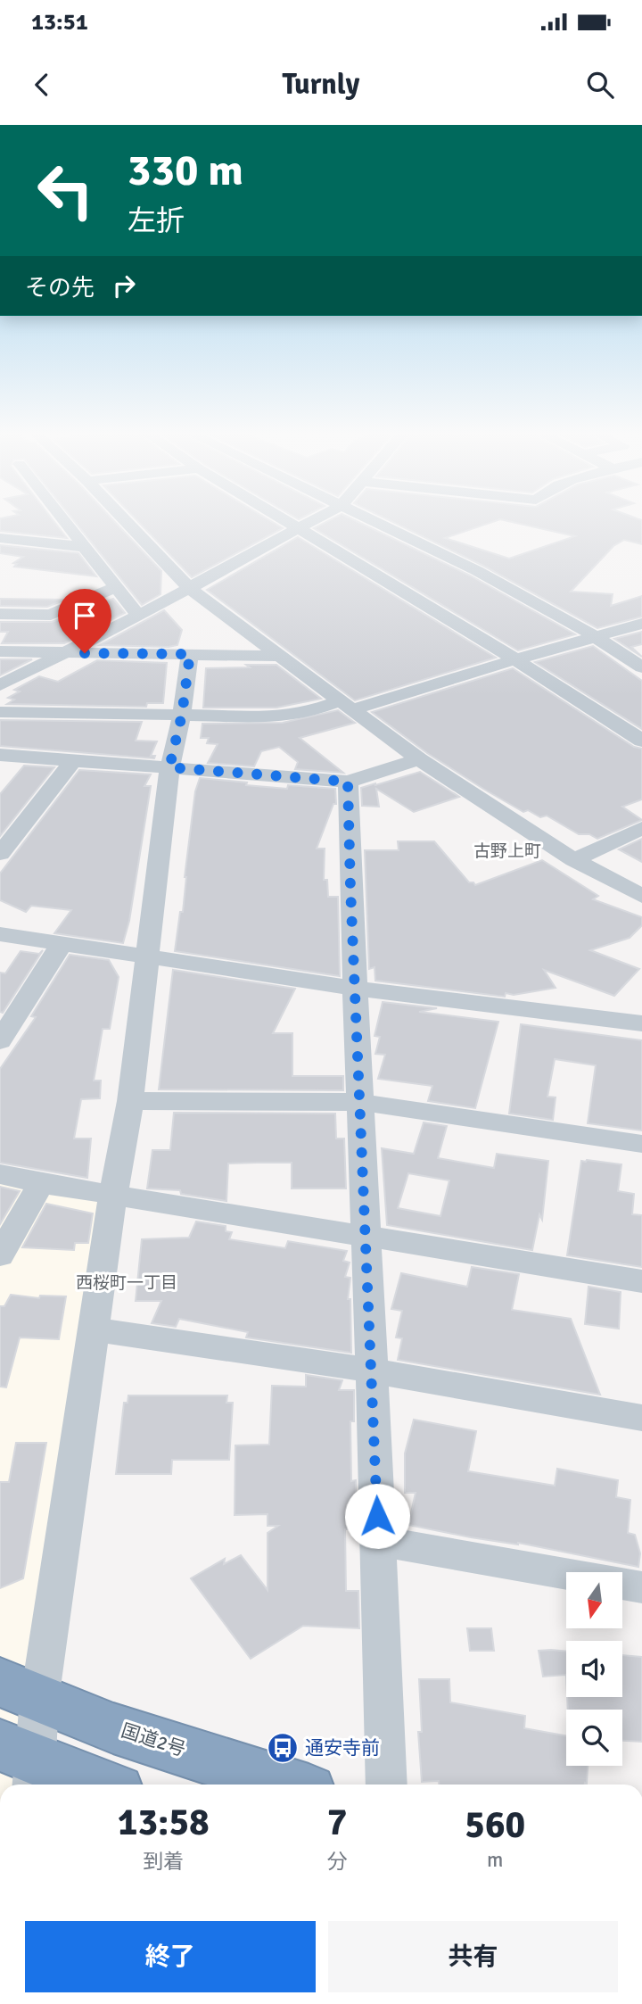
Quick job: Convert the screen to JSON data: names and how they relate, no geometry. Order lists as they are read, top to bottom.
{
  "streets": {
    "highway": ["国道2号"]
  },
  "districts": ["古野上町", "西桜町一丁目"],
  "places": {
    "bus stop": ["通安寺前"]
  },
  "north": "bottom",
  "page": {
    "status": "13:51",
    "header": "Turnly",
    "turn": ["330 m", "左折"],
    "then": "その先",
    "eta": [
      "13:58",
      "到着",
      "7",
      "分",
      "560",
      "m"
    ],
    "buttons": ["終了", "共有"]
  }
}
